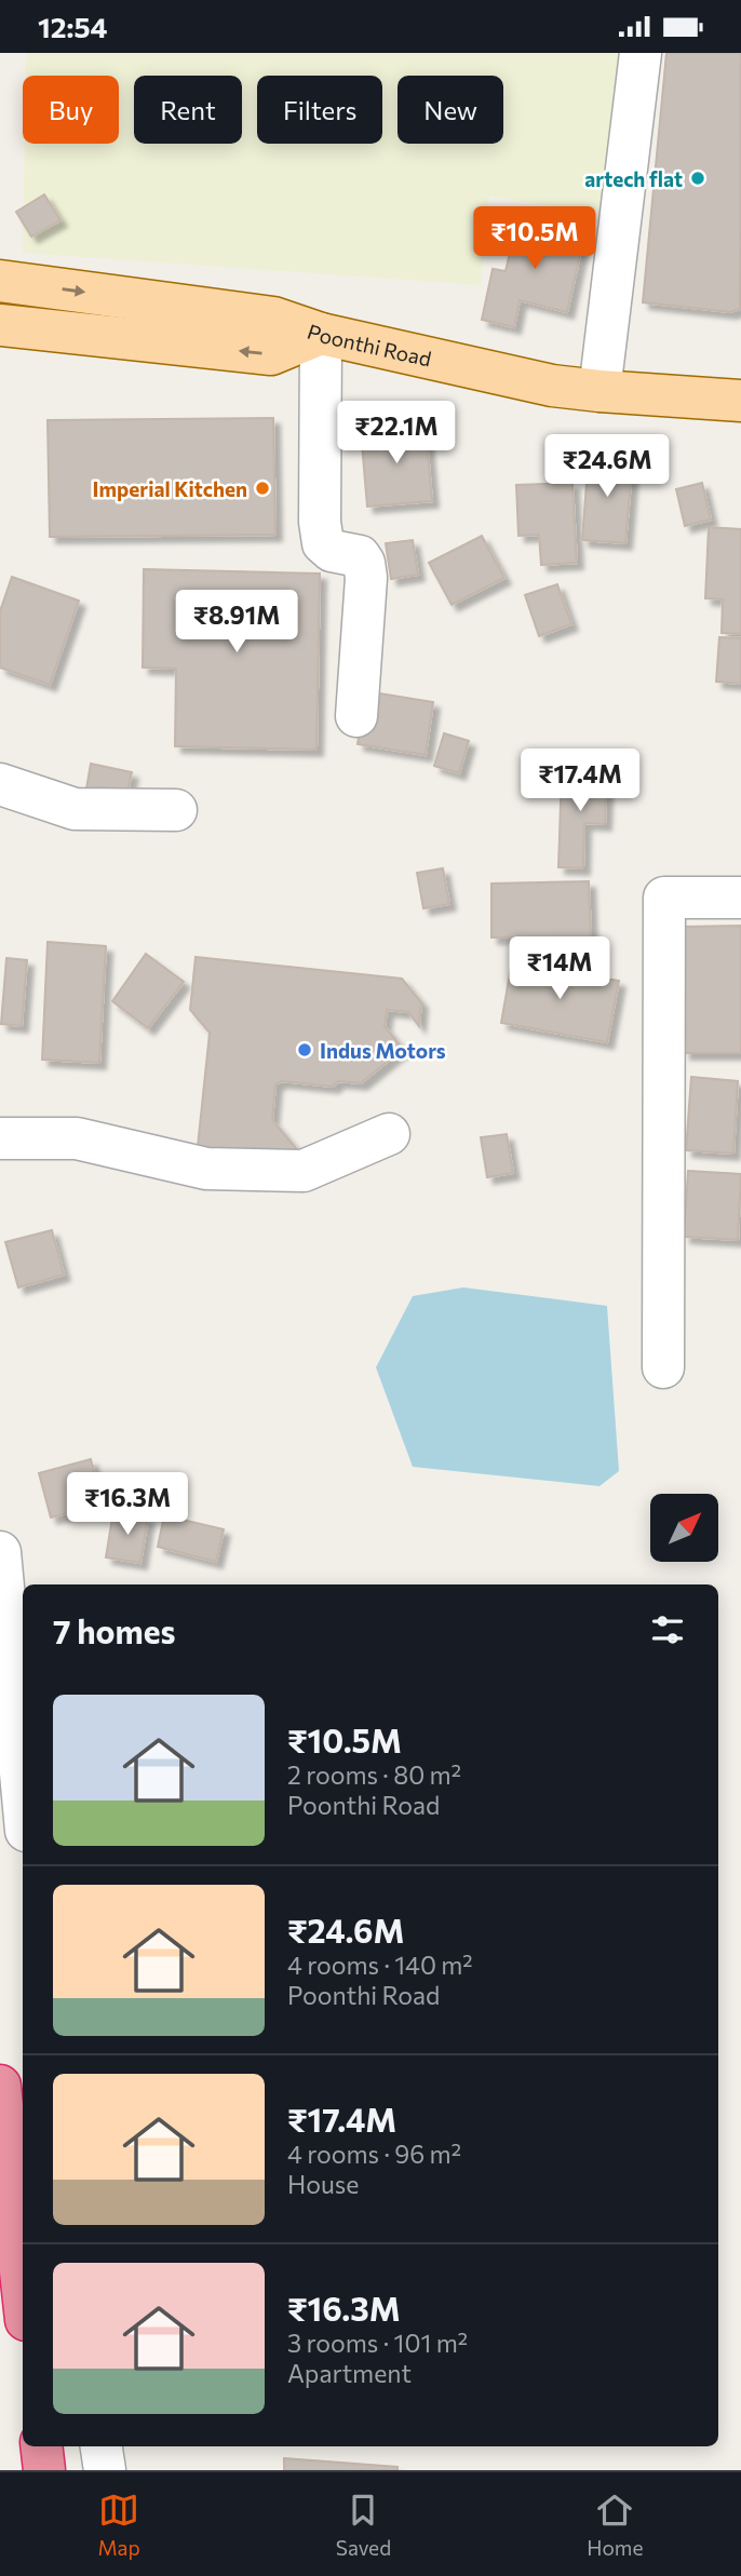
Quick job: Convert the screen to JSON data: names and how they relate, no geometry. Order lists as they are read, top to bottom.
{
  "streets": {
    "main road": ["Poonthi Road"]
  },
  "places": ["artech flat", "Imperial Kitchen", "Indus Motors"],
  "north": "top right",
  "page": {
    "status": "12:54",
    "chip": [
      "Buy",
      "Rent",
      "Filters",
      "New"
    ],
    "price": [
      "₹10.5M",
      "₹22.1M",
      "₹24.6M",
      "₹8.91M",
      "₹17.4M",
      "₹14M",
      "₹16.3M"
    ],
    "heading": "7 homes",
    "list": [
      {
        "name": "₹10.5M",
        "note": "2 rooms · 80 m² · Poonthi Road"
      },
      {
        "name": "₹24.6M",
        "note": "4 rooms · 140 m² · Poonthi Road"
      },
      {
        "name": "₹17.4M",
        "note": "4 rooms · 96 m² · House"
      },
      {
        "name": "₹16.3M",
        "note": "3 rooms · 101 m² · Apartment"
      }
    ],
    "tabs": ["Map", "Saved", "Home"]
  }
}
